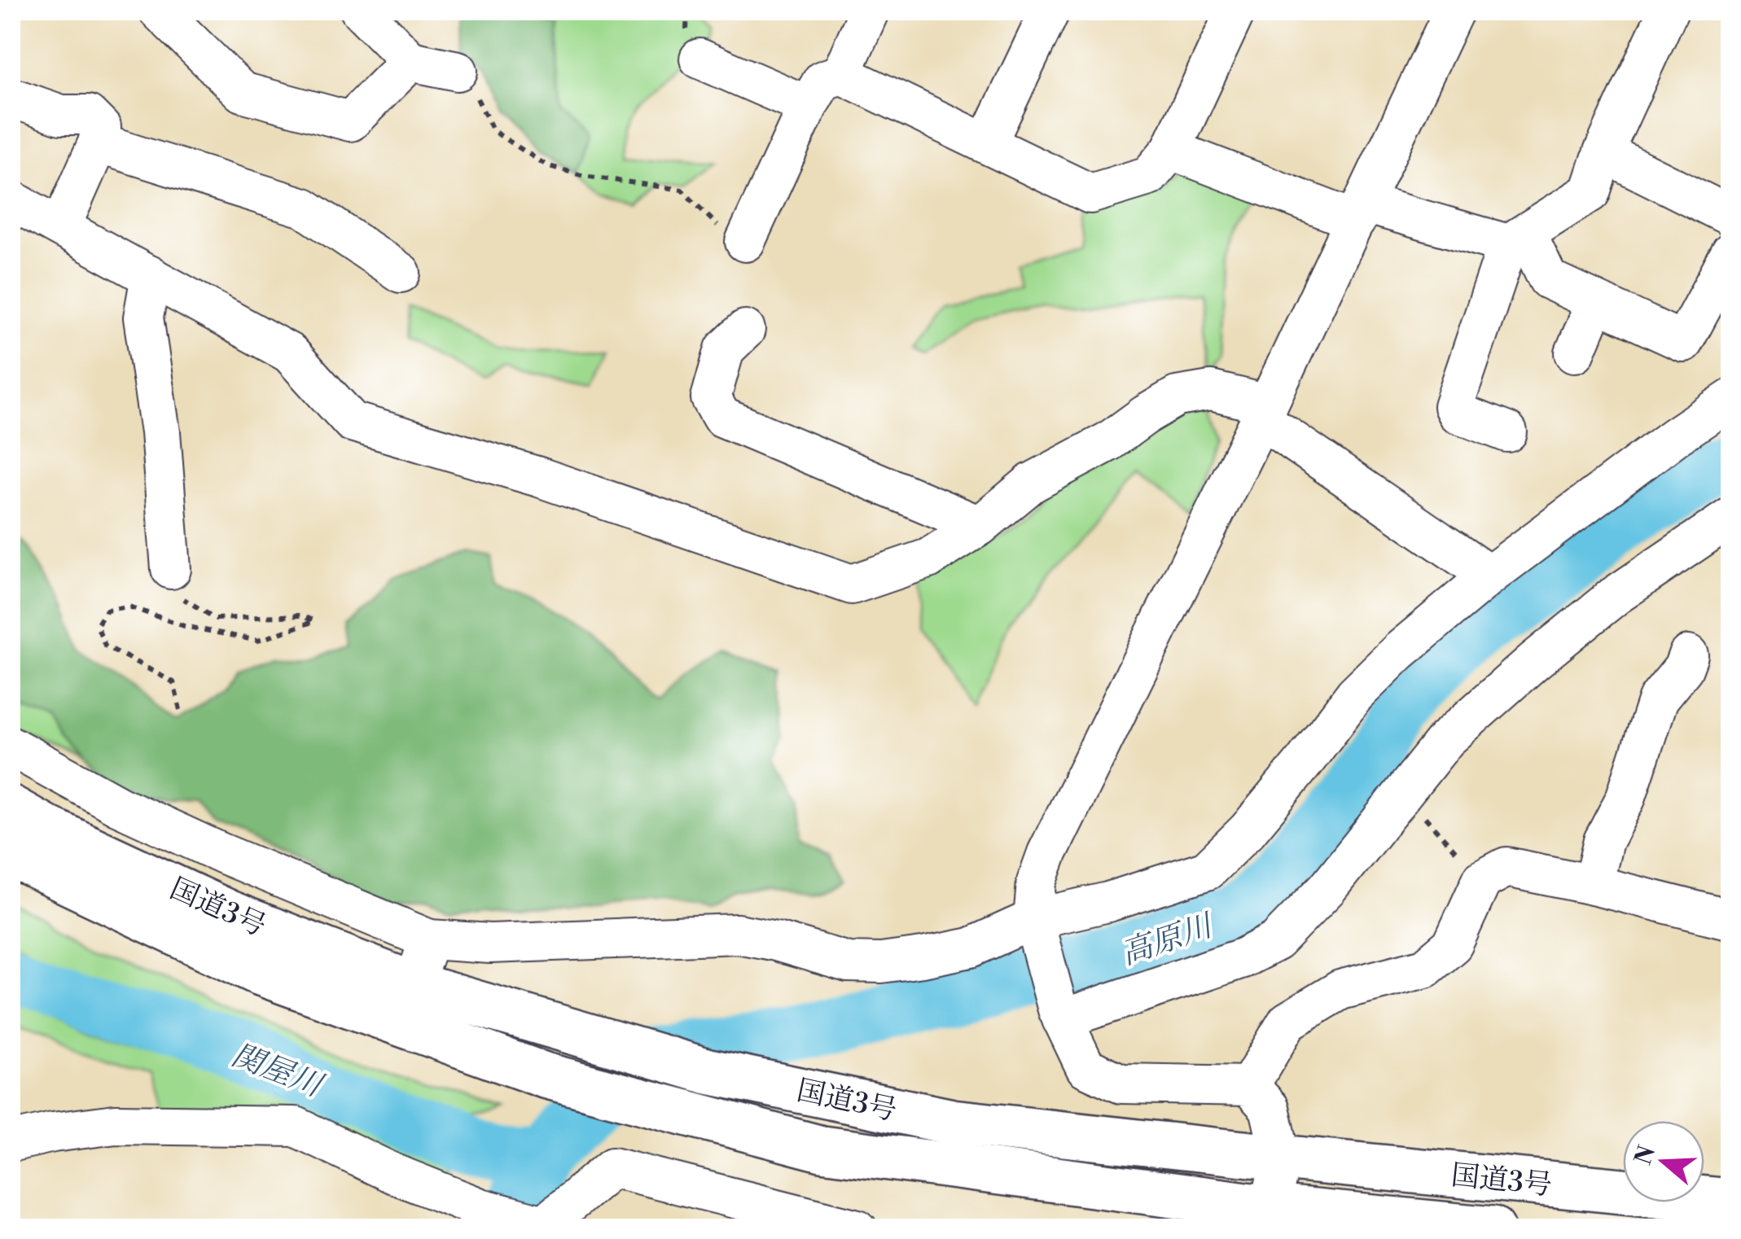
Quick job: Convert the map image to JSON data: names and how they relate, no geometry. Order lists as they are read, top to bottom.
{
  "streets": {
    "highway": ["国道3号"]
  },
  "water": ["高原川", "関屋川"],
  "north": "left"
}
